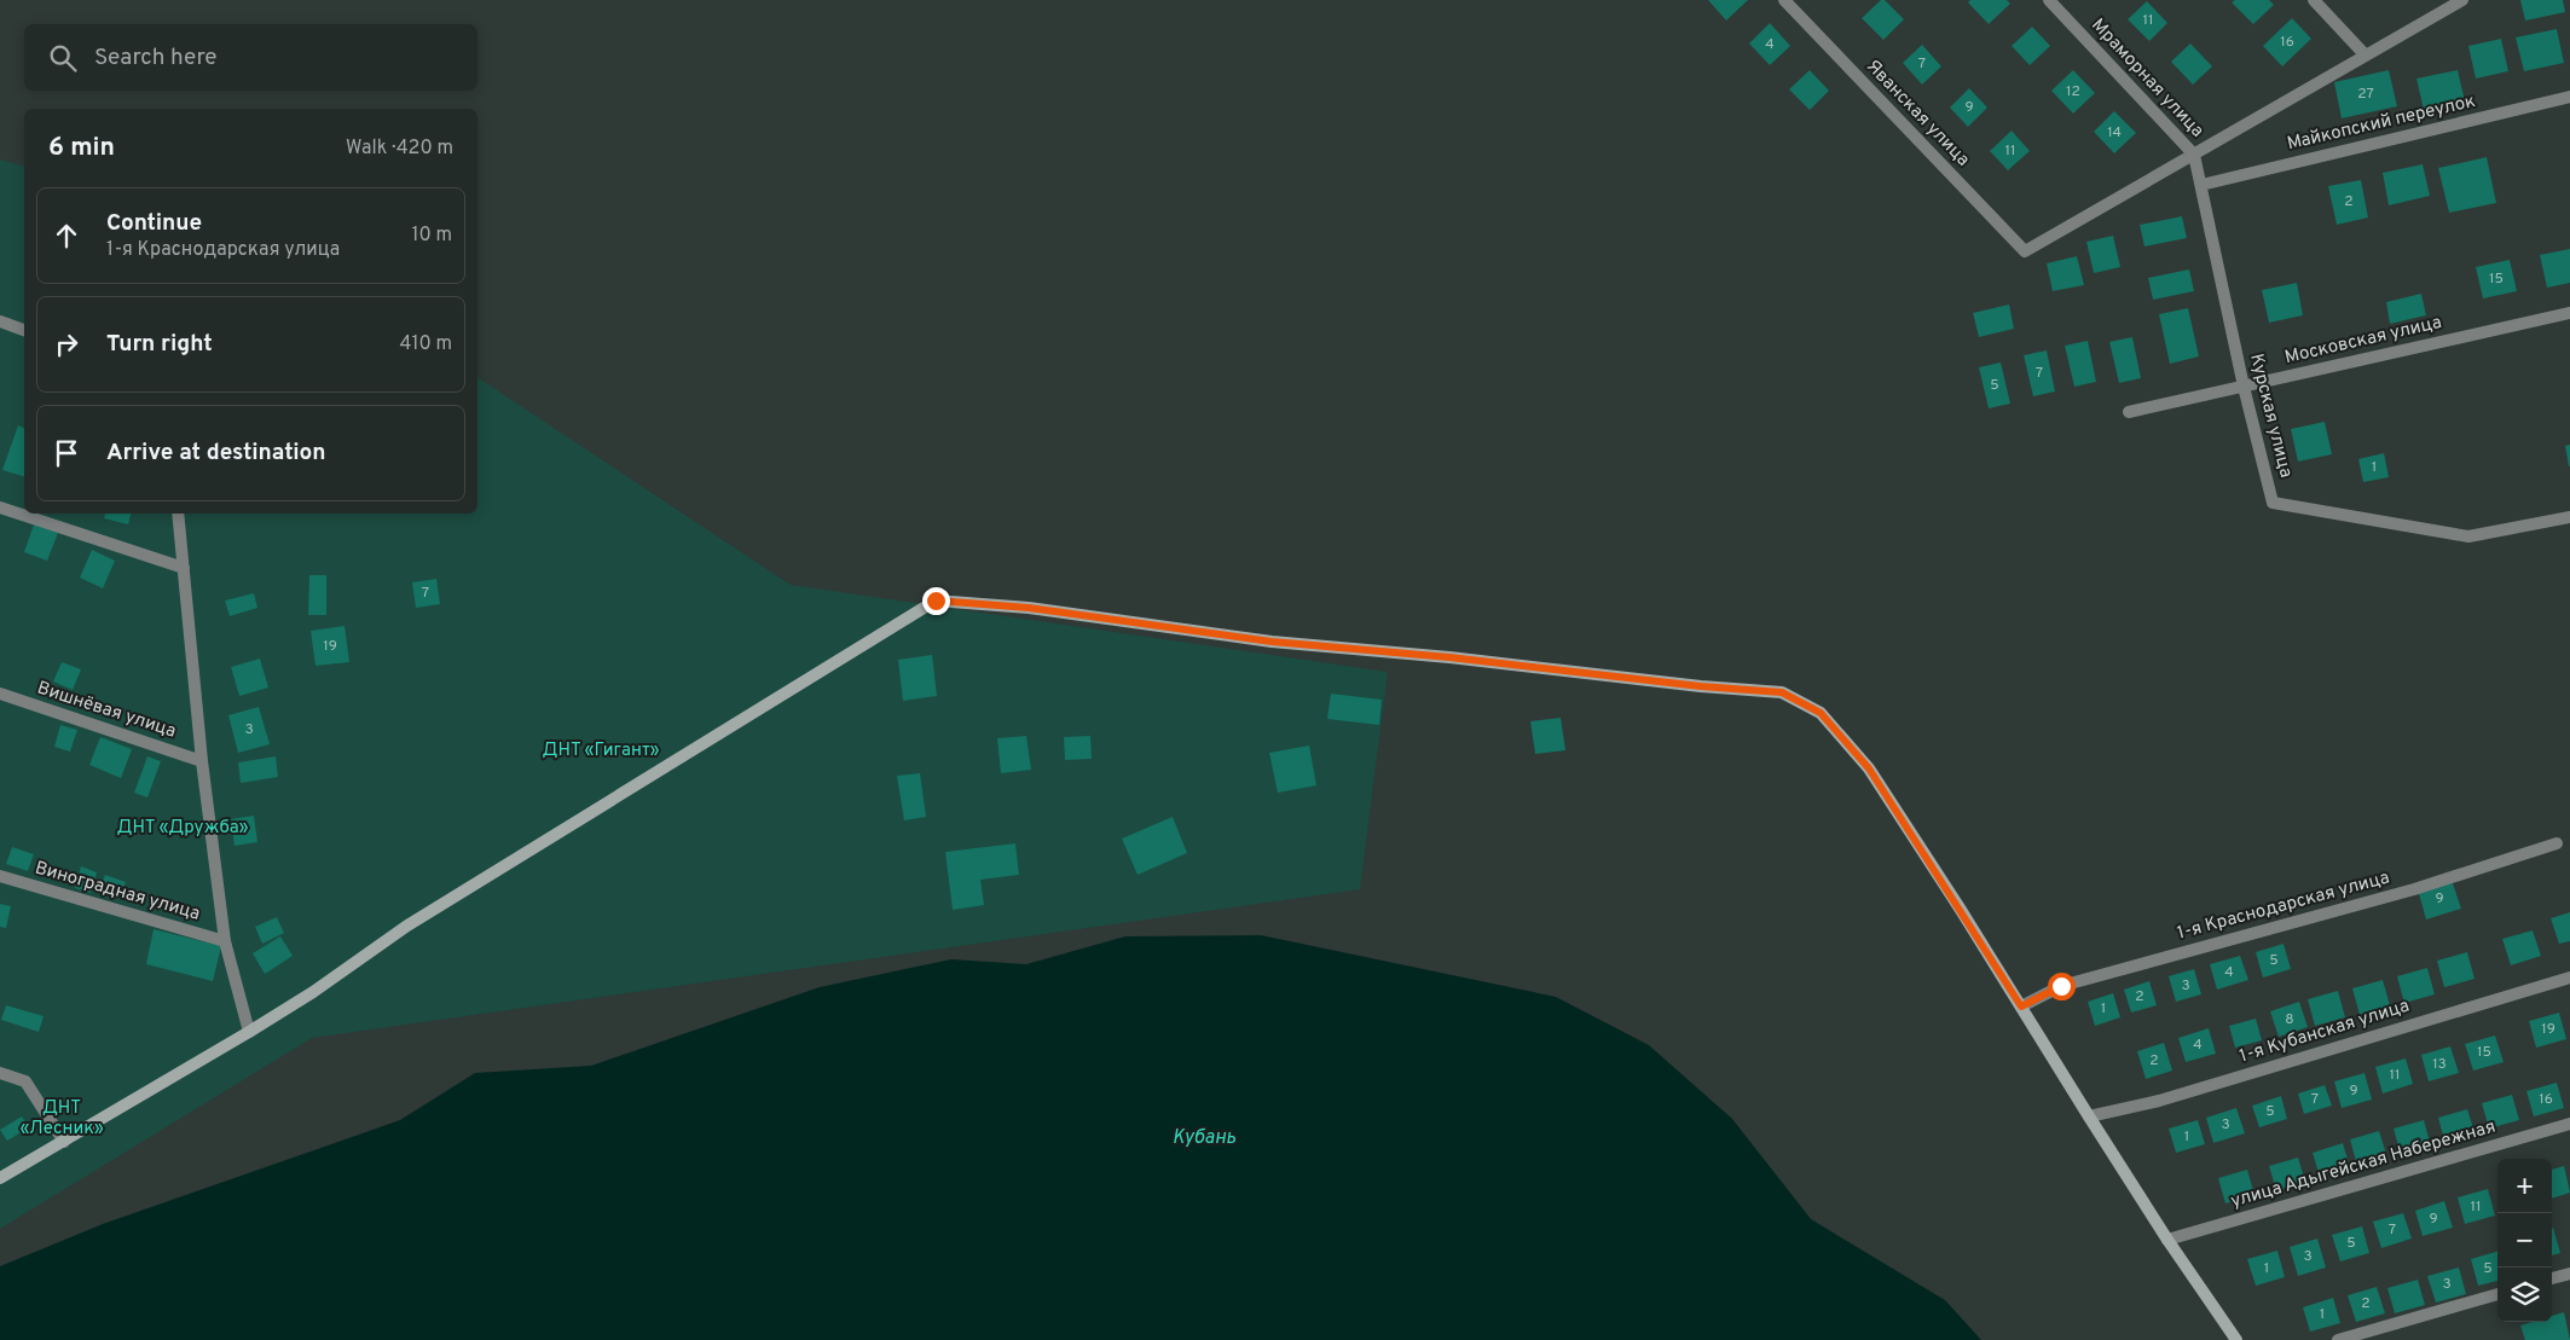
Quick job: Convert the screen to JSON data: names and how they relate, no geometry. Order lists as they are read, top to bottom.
{
  "streets": {
    "street": [
      "Мраморная улица",
      "Яванская улица",
      "Майкопский переулок",
      "Московская улица",
      "Курская улица",
      "Вишнёвая улица",
      "Виноградная улица",
      "1-я Краснодарская улица",
      "1-я Кубанская улица",
      "улица Адыгейская Набережная"
    ]
  },
  "crossings": [
    ["Мраморная улица", "Яванская улица"],
    ["Мраморная улица", "Курская улица"],
    ["Яванская улица", "Курская улица"],
    ["Майкопский переулок", "Курская улица"],
    ["Московская улица", "Курская улица"]
  ],
  "water": ["Кубань"],
  "parks": ["ДНТ «Гигант»", "ДНТ «Дружба»", "ДНТ «Лесник»"],
  "house_numbers": [
    "11",
    "16",
    "4",
    "7",
    "12",
    "27",
    "9",
    "14",
    "11",
    "2",
    "15",
    "7",
    "5",
    "1",
    "7",
    "19",
    "3",
    "9",
    "5",
    "4",
    "3",
    "2",
    "1",
    "8",
    "19",
    "4",
    "15",
    "2",
    "13",
    "11",
    "9",
    "7",
    "16",
    "5",
    "3",
    "1",
    "11",
    "9",
    "7",
    "5",
    "3",
    "1",
    "5",
    "3",
    "2",
    "1"
  ],
  "page": {
    "search": "Search here",
    "heading": ["6 min", "Walk · 420 m"],
    "list": [
      ["Continue", "1-я Краснодарская улица", "10 m"],
      ["Turn right", "410 m"],
      "Arrive at destination"
    ],
    "map_buttons": ["+", "−"]
  }
}
